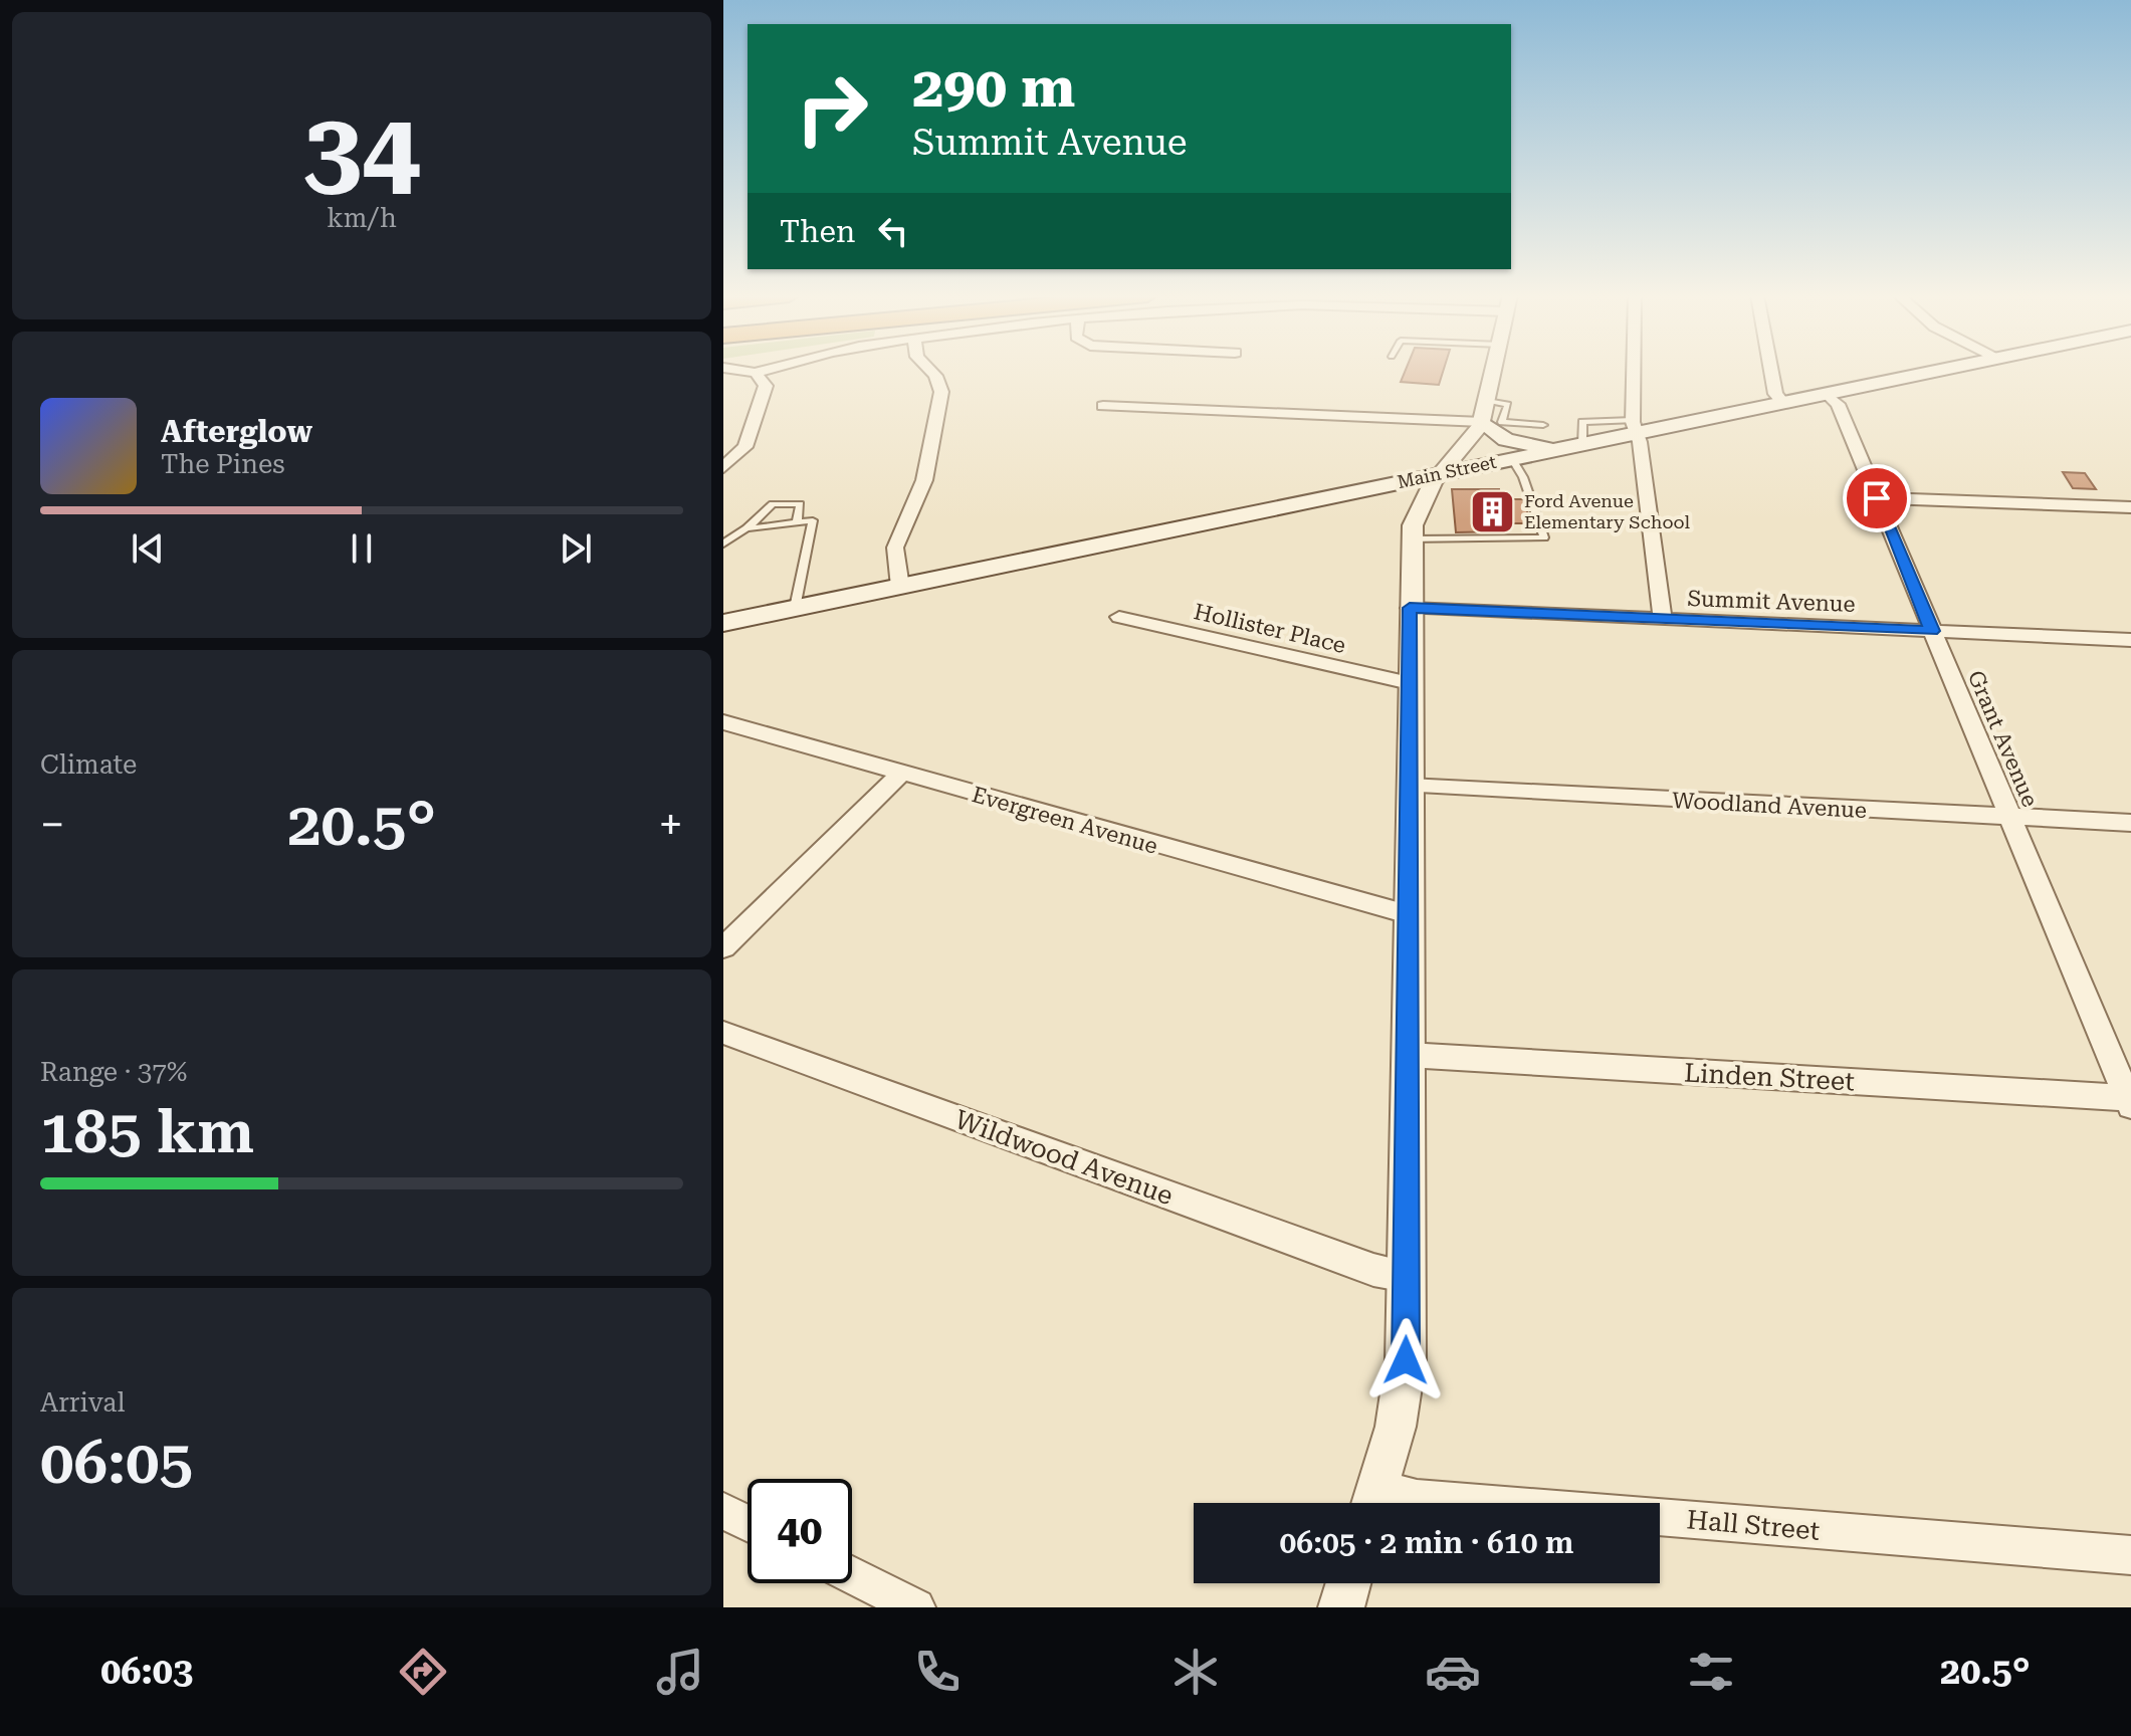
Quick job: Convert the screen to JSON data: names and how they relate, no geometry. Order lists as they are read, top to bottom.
{
  "streets": {
    "main road": ["Main Street"],
    "street": [
      "Summit Avenue",
      "Hollister Place",
      "Grant Avenue",
      "Woodland Avenue",
      "Evergreen Avenue",
      "Linden Street",
      "Wildwood Avenue",
      "Hall Street"
    ]
  },
  "crossings": [
    ["Main Street", "Grant Avenue"],
    ["Summit Avenue", "Grant Avenue"],
    ["Grant Avenue", "Woodland Avenue"],
    ["Grant Avenue", "Linden Street"]
  ],
  "places": {
    "building": ["Ford Avenue Elementary School"]
  },
  "page": {
    "tile": [
      ["34", "km/h"],
      "Climate",
      ["Range · 37%", "185 km"],
      ["Arrival", "06:05"]
    ],
    "turn": ["290 m", "Summit Avenue"],
    "then": "Then",
    "song": ["Afterglow", "The Pines"],
    "heat": ["−", "20.5°", "+"],
    "limit": "40",
    "trip": "06:05 · 2 min · 610 m",
    "tabs": ["06:03", "20.5°"]
  }
}
